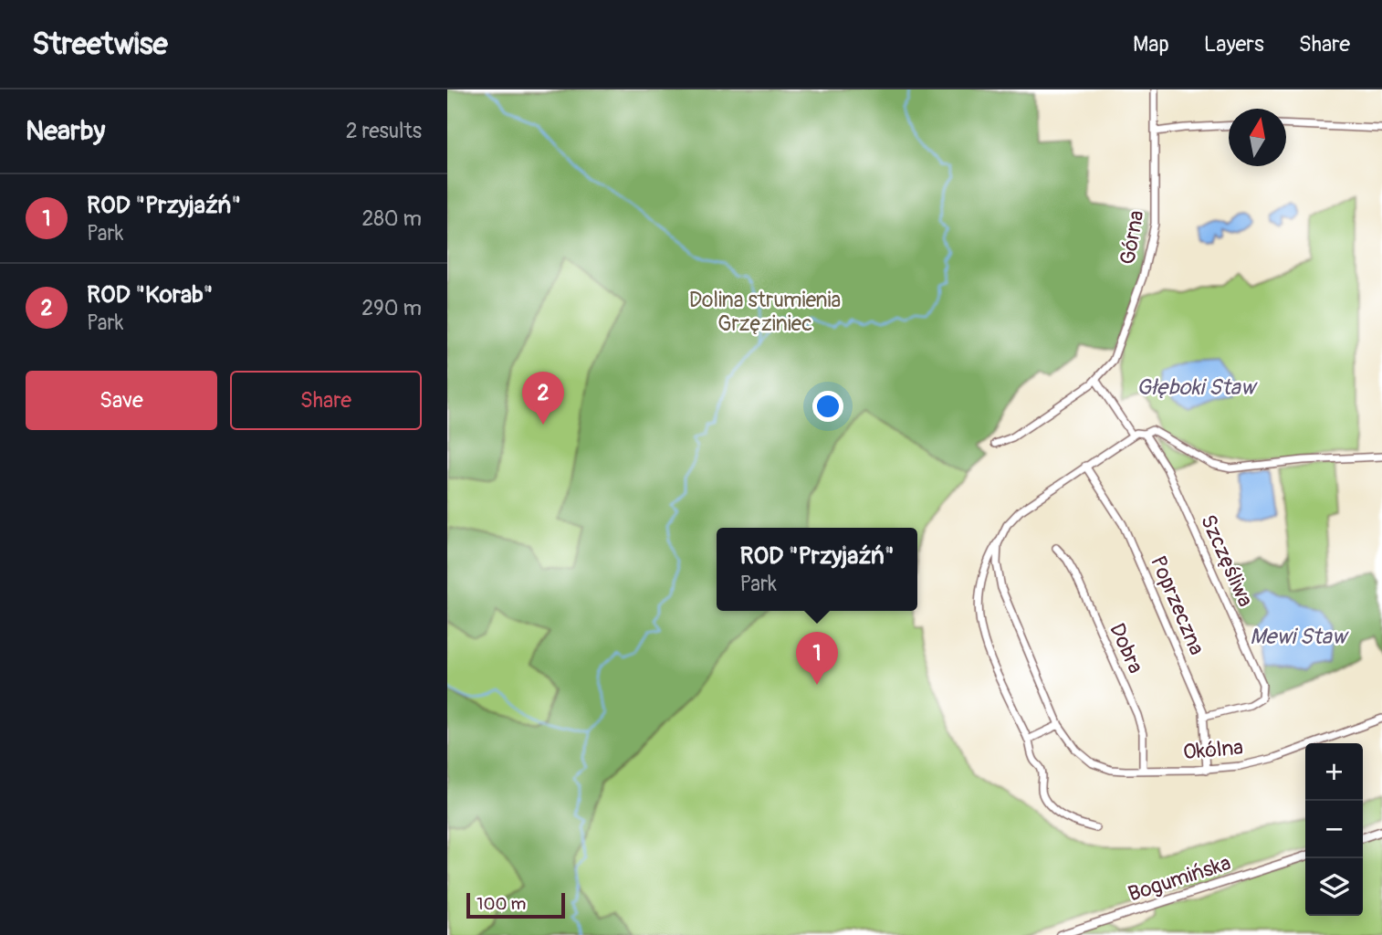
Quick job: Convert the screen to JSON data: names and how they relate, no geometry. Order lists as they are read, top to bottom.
{
  "streets": {
    "street": [
      "Górna",
      "Szczęśliwa",
      "Poprzeczna",
      "Dobra",
      "Okólna",
      "Bogumińska"
    ]
  },
  "crossings": [
    ["Szczęśliwa", "Poprzeczna"],
    ["Poprzeczna", "Okólna"],
    ["Dobra", "Okólna"]
  ],
  "water": ["Głęboki Staw", "Mewi Staw"],
  "parks": ["Dolina strumienia Grzęziniec"],
  "scale_bar": "100 m",
  "north": "top",
  "page": {
    "header": "Streetwise",
    "nav": ["Map", "Layers", "Share"],
    "heading": ["Nearby", "2 results"],
    "list": [
      {
        "mark": "1",
        "name": "ROD \"Przyjaźń\"",
        "note": "Park",
        "value": "280 m"
      },
      {
        "mark": "2",
        "name": "ROD \"Korab\"",
        "note": "Park",
        "value": "290 m"
      }
    ],
    "buttons": ["Save", "Share"],
    "pins": ["2", "1"],
    "popup": ["ROD \"Przyjaźń\"", "Park"],
    "map_buttons": ["+", "−"],
    "scale": "100 m"
  }
}
